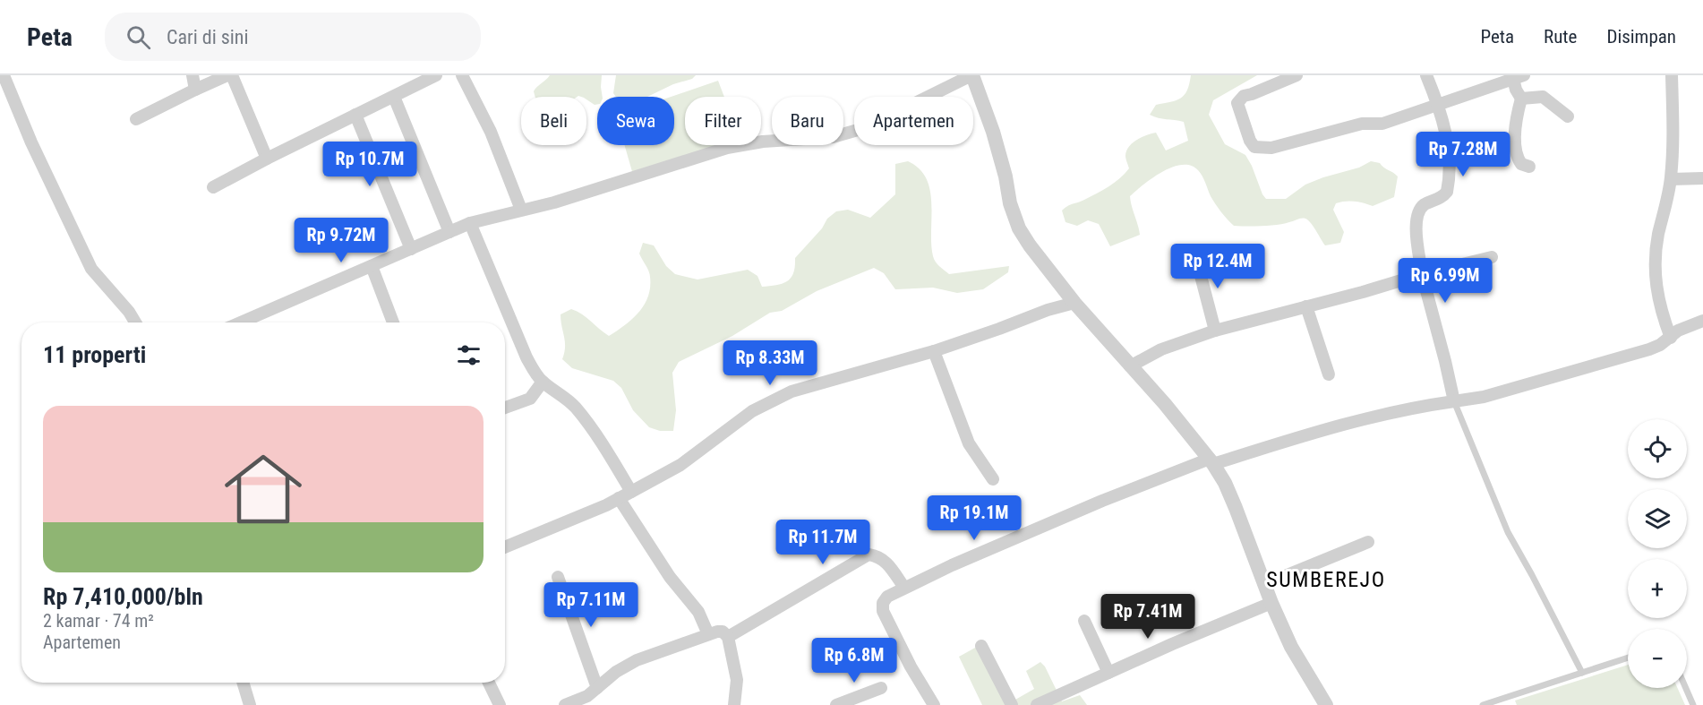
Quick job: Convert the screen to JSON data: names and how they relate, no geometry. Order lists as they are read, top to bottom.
{
  "districts": ["SUMBEREJO"],
  "page": {
    "header": "Peta",
    "search": "Cari di sini",
    "nav": ["Peta", "Rute", "Disimpan"],
    "chip": [
      "Beli",
      "Sewa",
      "Filter",
      "Baru",
      "Apartemen"
    ],
    "price": [
      "Rp 7.28M",
      "Rp 10.7M",
      "Rp 9.72M",
      "Rp 12.4M",
      "Rp 6.99M",
      "Rp 8.33M",
      "Rp 19.1M",
      "Rp 11.7M",
      "Rp 7.11M",
      "Rp 7.41M",
      "Rp 6.8M"
    ],
    "heading": "11 properti",
    "list": [
      {
        "name": "Rp 7,410,000/bln",
        "note": "2 kamar · 74 m² · Apartemen"
      }
    ],
    "map_buttons": ["+", "−"]
  }
}
